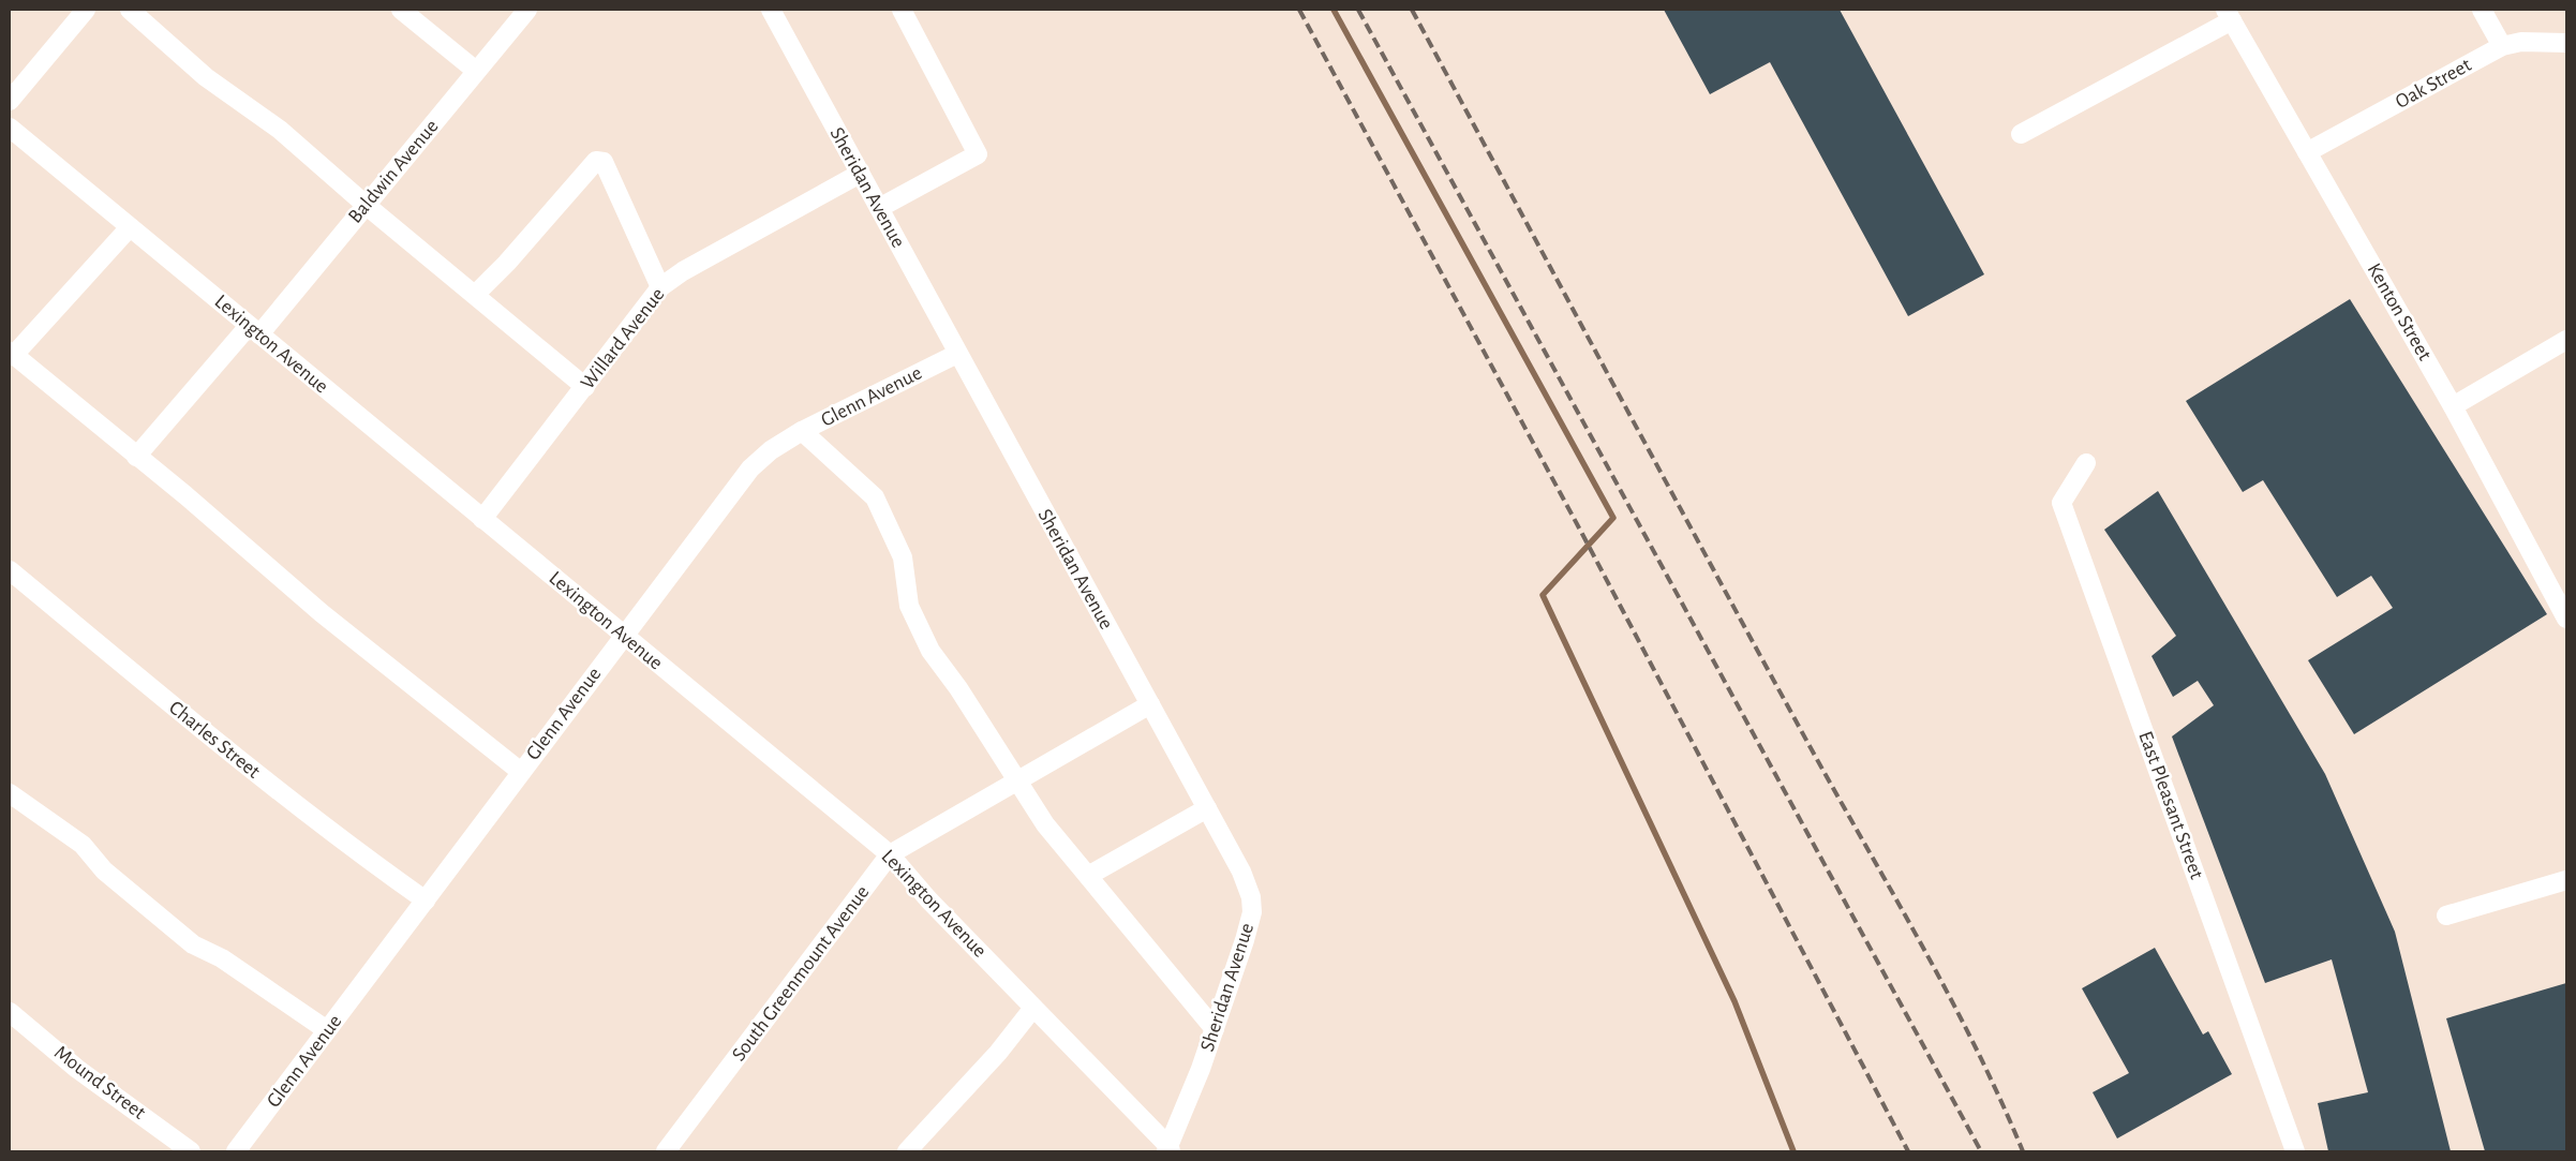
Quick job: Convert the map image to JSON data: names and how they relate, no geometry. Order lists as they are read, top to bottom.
{
  "streets": {
    "street": [
      "Oak Street",
      "Baldwin Avenue",
      "Sheridan Avenue",
      "Kenton Street",
      "Willard Avenue",
      "Lexington Avenue",
      "Glenn Avenue",
      "Charles Street",
      "East Pleasant Street",
      "South Greenmount Avenue",
      "Mound Street"
    ]
  },
  "crossings": [
    ["Oak Street", "Kenton Street"],
    ["Baldwin Avenue", "Lexington Avenue"],
    ["Sheridan Avenue", "Willard Avenue"],
    ["Sheridan Avenue", "Lexington Avenue"],
    ["Sheridan Avenue", "Glenn Avenue"],
    ["Sheridan Avenue", "South Greenmount Avenue"],
    ["Willard Avenue", "Lexington Avenue"],
    ["Lexington Avenue", "Glenn Avenue"],
    ["Lexington Avenue", "South Greenmount Avenue"],
    ["Glenn Avenue", "Charles Street"]
  ]
}
